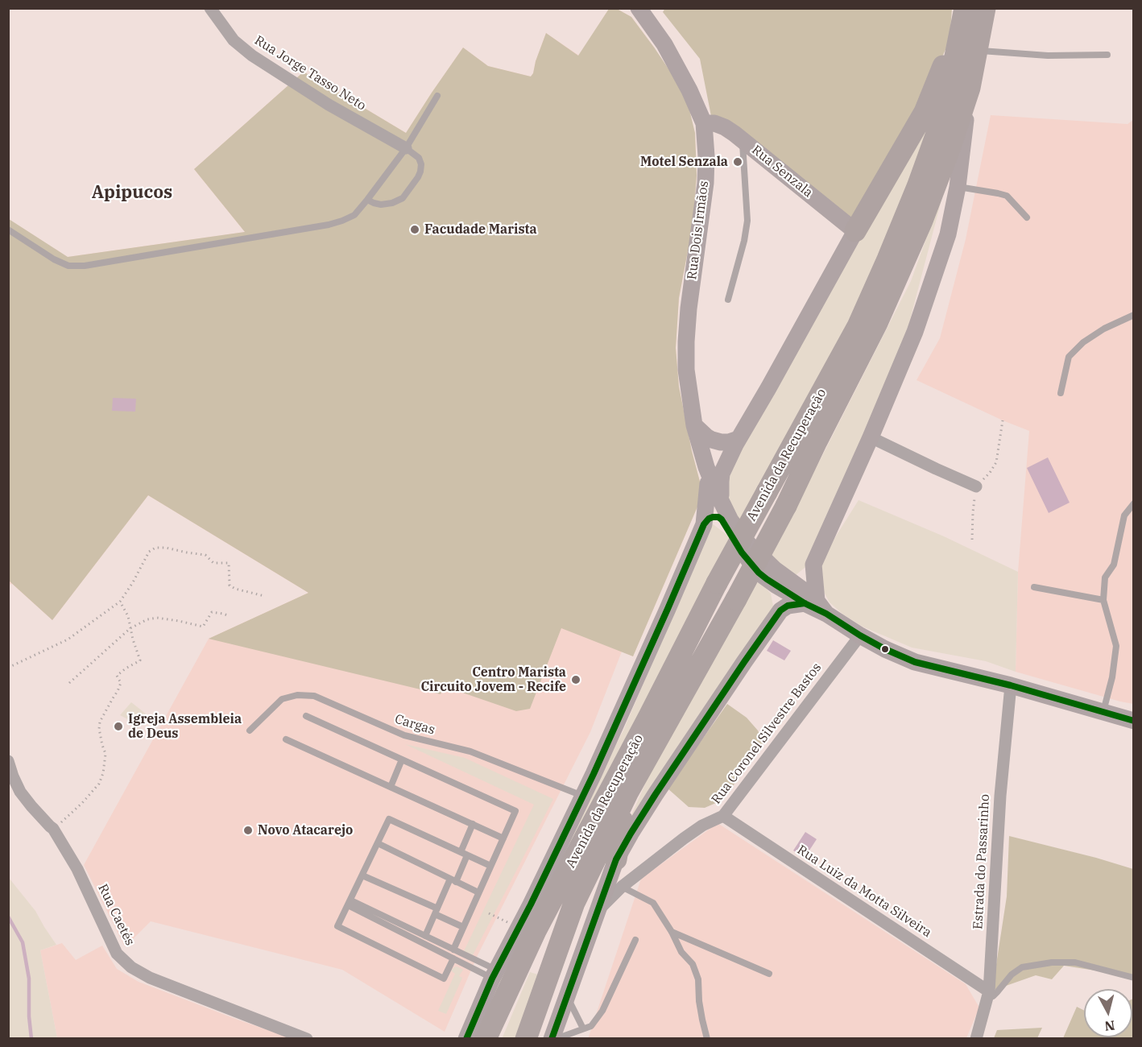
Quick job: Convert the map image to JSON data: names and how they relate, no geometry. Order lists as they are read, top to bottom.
{
  "streets": {
    "highway": ["Avenida da Recuperação"],
    "main road": ["Rua Senzala", "Rua Dois Irmãos"],
    "street": [
      "Rua Jorge Tasso Neto",
      "Rua Coronel Silvestre Bastos",
      "Estrada do Passarinho",
      "Rua Luiz da Motta Silveira",
      "Rua Caetés"
    ],
    "lane": ["Cargas"]
  },
  "crossings": [
    ["Rua Senzala", "Rua Dois Irmãos"],
    ["Rua Dois Irmãos", "Avenida da Recuperação"],
    ["Rua Dois Irmãos", "Rua Coronel Silvestre Bastos"],
    ["Rua Dois Irmãos", "Estrada do Passarinho"],
    ["Avenida da Recuperação", "Cargas"],
    ["Rua Coronel Silvestre Bastos", "Rua Luiz da Motta Silveira"],
    ["Estrada do Passarinho", "Rua Luiz da Motta Silveira"]
  ],
  "districts": ["Apipucos"],
  "places": [
    "Motel Senzala",
    "Facudade Marista",
    "Centro Marista Circuito Jovem - Recife",
    "Igreja Assembleia de Deus",
    "Novo Atacarejo"
  ],
  "north": "bottom"
}
